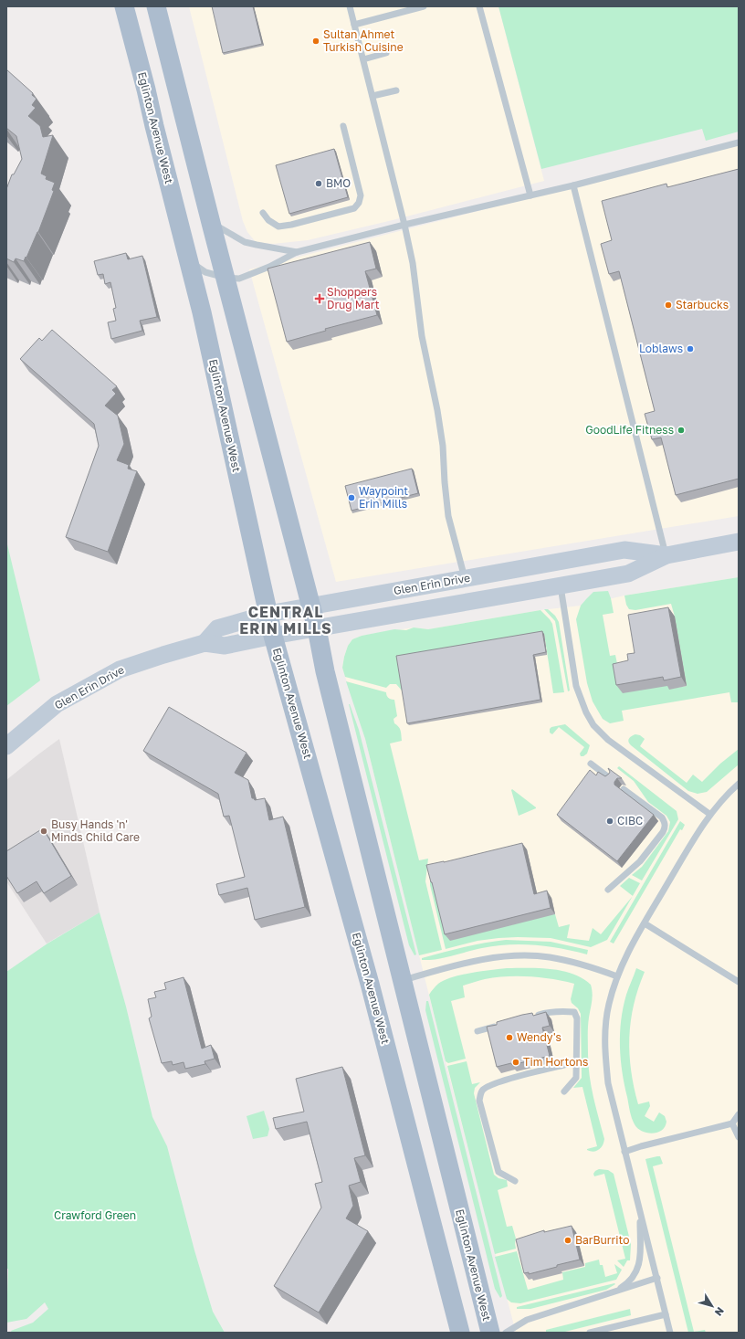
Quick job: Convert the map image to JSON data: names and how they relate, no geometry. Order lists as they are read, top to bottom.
{
  "streets": {
    "main road": ["Eglinton Avenue West"],
    "street": ["Glen Erin Drive"]
  },
  "crossings": [
    ["Eglinton Avenue West", "Glen Erin Drive"]
  ],
  "districts": ["CENTRAL ERIN MILLS"],
  "parks": ["Crawford Green"],
  "places": {
    "other": [
      "Sultan Ahmet Turkish Cuisine",
      "BMO",
      "Starbucks",
      "Loblaws",
      "GoodLife Fitness",
      "Waypoint Erin Mills",
      "CIBC",
      "Busy Hands 'n' Minds Child Care",
      "Wendy's",
      "Tim Hortons",
      "BarBurrito"
    ],
    "health": ["Shoppers Drug Mart"]
  },
  "north": "bottom right"
}
